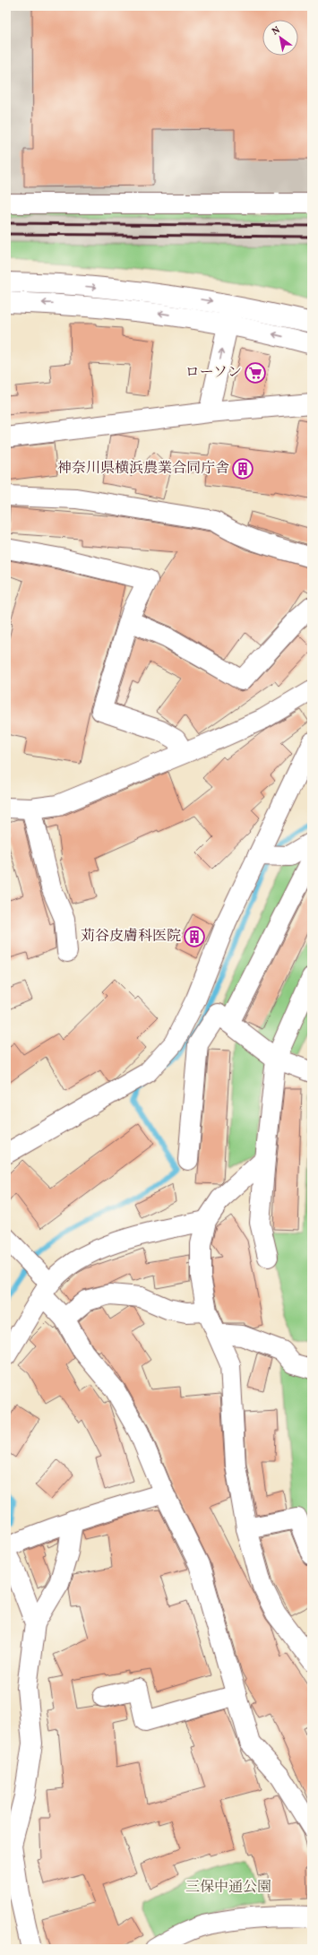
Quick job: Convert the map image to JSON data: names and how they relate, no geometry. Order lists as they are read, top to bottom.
{
  "parks": ["三保中通公園"],
  "places": {
    "supermarket": ["ローソン"],
    "building": ["神奈川県横浜農業合同庁舎", "苅谷皮膚科医院"]
  },
  "north": "top left"
}
